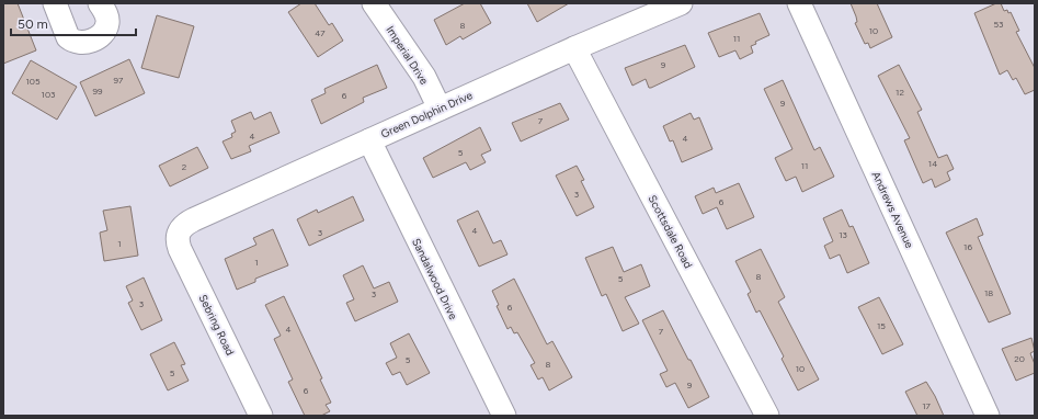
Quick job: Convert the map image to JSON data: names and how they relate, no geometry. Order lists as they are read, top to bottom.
{
  "streets": {
    "street": [
      "Imperial Drive",
      "Green Dolphin Drive",
      "Andrews Avenue",
      "Scottsdale Road",
      "Sandalwood Drive",
      "Sebring Road"
    ]
  },
  "crossings": [
    ["Imperial Drive", "Green Dolphin Drive"],
    ["Green Dolphin Drive", "Scottsdale Road"],
    ["Green Dolphin Drive", "Sandalwood Drive"],
    ["Green Dolphin Drive", "Sebring Road"]
  ],
  "house_numbers": [
    "53",
    "8",
    "10",
    "47",
    "11",
    "9",
    "97",
    "105",
    "99",
    "12",
    "103",
    "6",
    "9",
    "7",
    "4",
    "4",
    "5",
    "14",
    "11",
    "2",
    "3",
    "6",
    "4",
    "3",
    "13",
    "1",
    "16",
    "1",
    "8",
    "5",
    "18",
    "3",
    "3",
    "6",
    "15",
    "4",
    "7",
    "20",
    "5",
    "8",
    "10",
    "5",
    "9",
    "6",
    "17"
  ],
  "scale_bar": "50 m"
}
